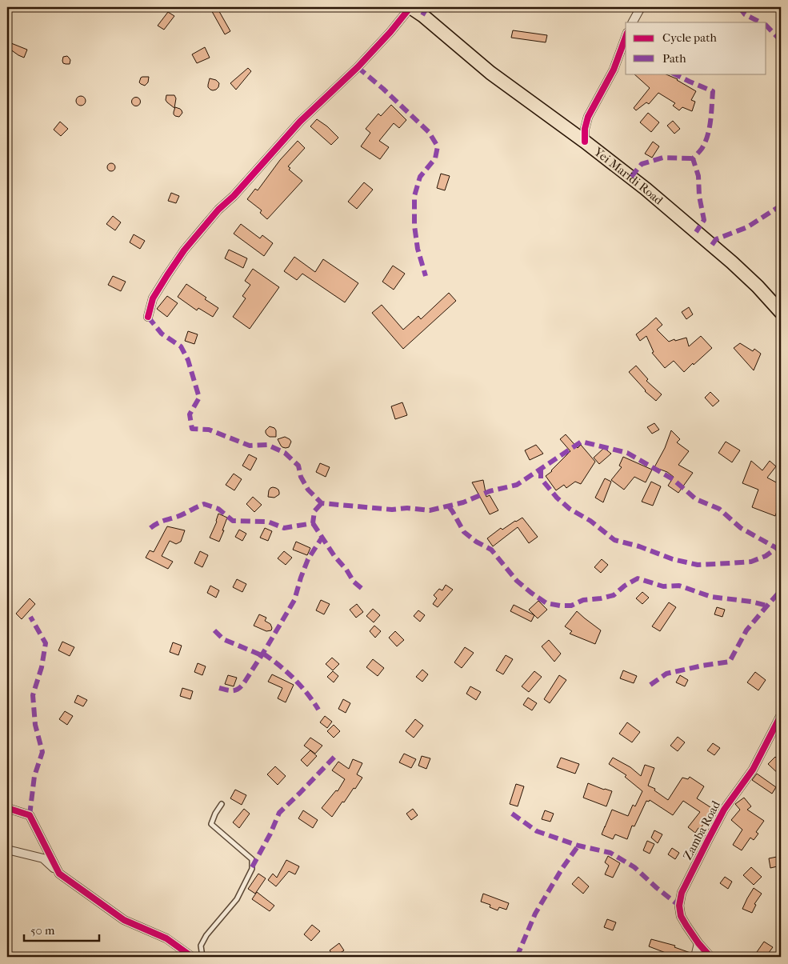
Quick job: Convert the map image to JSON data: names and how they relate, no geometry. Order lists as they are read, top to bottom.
{
  "streets": {
    "main road": ["Yei Maridi Road"],
    "street": ["Zamba Road"]
  },
  "legend": ["Cycle path", "Path"],
  "scale_bar": "50 m"
}
